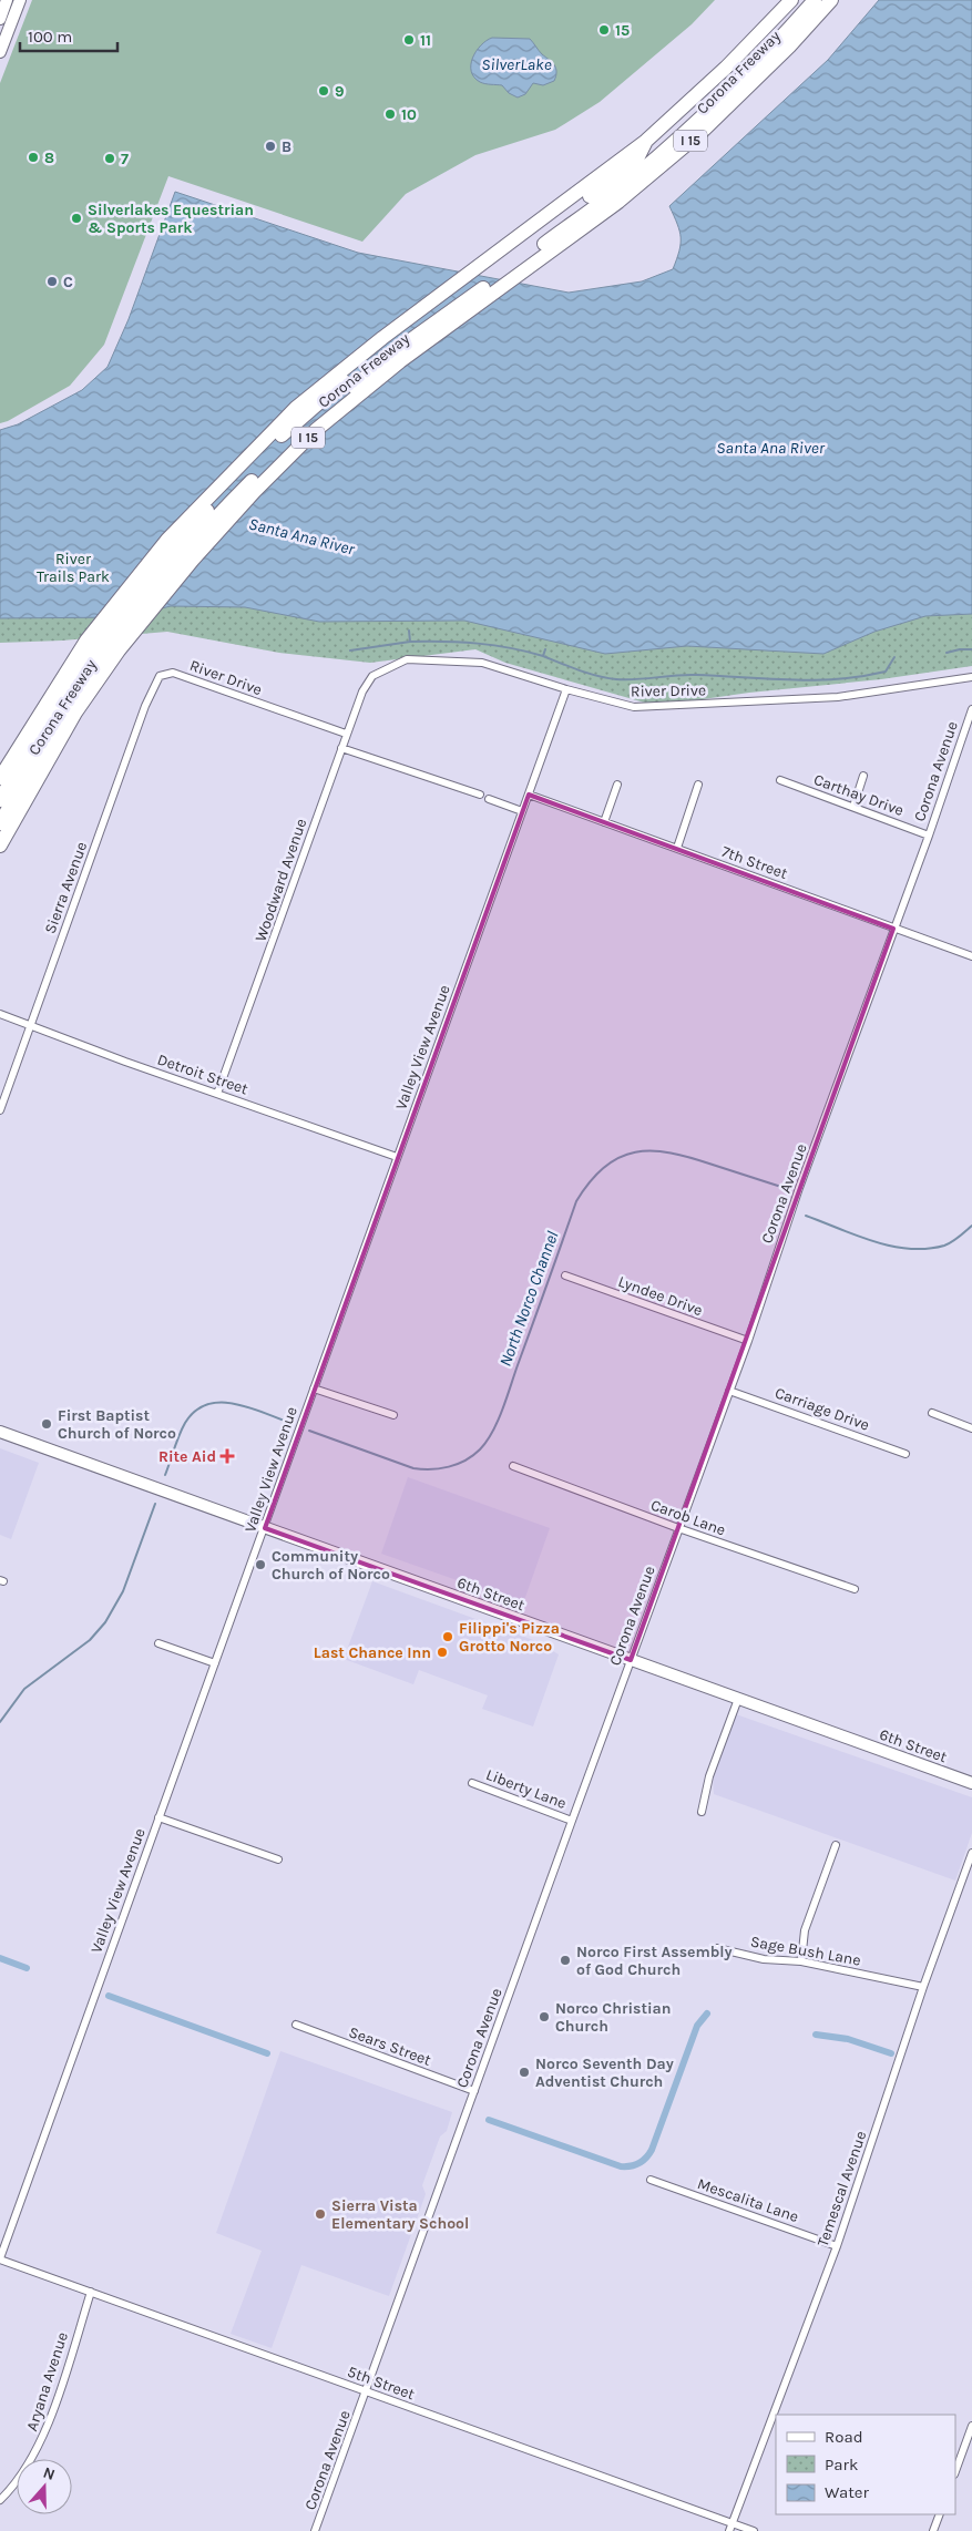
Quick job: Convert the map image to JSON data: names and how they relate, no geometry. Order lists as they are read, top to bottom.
{
  "streets": {
    "highway": ["Corona Freeway", "I 15"],
    "main road": ["6th Street"],
    "street": [
      "River Drive",
      "Corona Avenue",
      "Carthay Drive",
      "7th Street",
      "Woodward Avenue",
      "Sierra Avenue",
      "Valley View Avenue",
      "Detroit Street",
      "Lyndee Drive",
      "Carriage Drive",
      "Carob Lane",
      "Liberty Lane",
      "Sage Bush Lane",
      "Sears Street",
      "Temescal Avenue",
      "Mescalita Lane",
      "Aryana Avenue",
      "5th Street"
    ]
  },
  "crossings": [
    ["River Drive", "Woodward Avenue"],
    ["River Drive", "Sierra Avenue"],
    ["River Drive", "Valley View Avenue"],
    ["Corona Avenue", "Carthay Drive"],
    ["Corona Avenue", "7th Street"],
    ["Corona Avenue", "Lyndee Drive"],
    ["Corona Avenue", "Carriage Drive"],
    ["Corona Avenue", "Carob Lane"],
    ["Corona Avenue", "6th Street"],
    ["Corona Avenue", "Liberty Lane"],
    ["Corona Avenue", "Sears Street"],
    ["Corona Avenue", "5th Street"],
    ["7th Street", "Valley View Avenue"],
    ["Woodward Avenue", "Detroit Street"],
    ["Sierra Avenue", "Detroit Street"],
    ["Valley View Avenue", "Detroit Street"],
    ["Valley View Avenue", "6th Street"],
    ["Valley View Avenue", "5th Street"],
    ["Sage Bush Lane", "Temescal Avenue"],
    ["Temescal Avenue", "Mescalita Lane"],
    ["Temescal Avenue", "5th Street"],
    ["Aryana Avenue", "5th Street"]
  ],
  "water": ["SilverLake", "Santa Ana River", "North Norco Channel"],
  "parks": ["River Trails Park"],
  "places": {
    "other": [
      "15",
      "11",
      "9",
      "10",
      "B",
      "8",
      "7",
      "Silverlakes Equestrian & Sports Park",
      "C",
      "First Baptist Church of Norco",
      "Community Church of Norco",
      "Filippi's Pizza Grotto Norco",
      "Last Chance Inn",
      "Norco First Assembly of God Church",
      "Norco Christian Church",
      "Norco Seventh Day Adventist Church",
      "Sierra Vista Elementary School"
    ],
    "health": ["Rite Aid"]
  },
  "legend": ["Road", "Park", "Water"],
  "scale_bar": "100 m",
  "north": "top"
}
